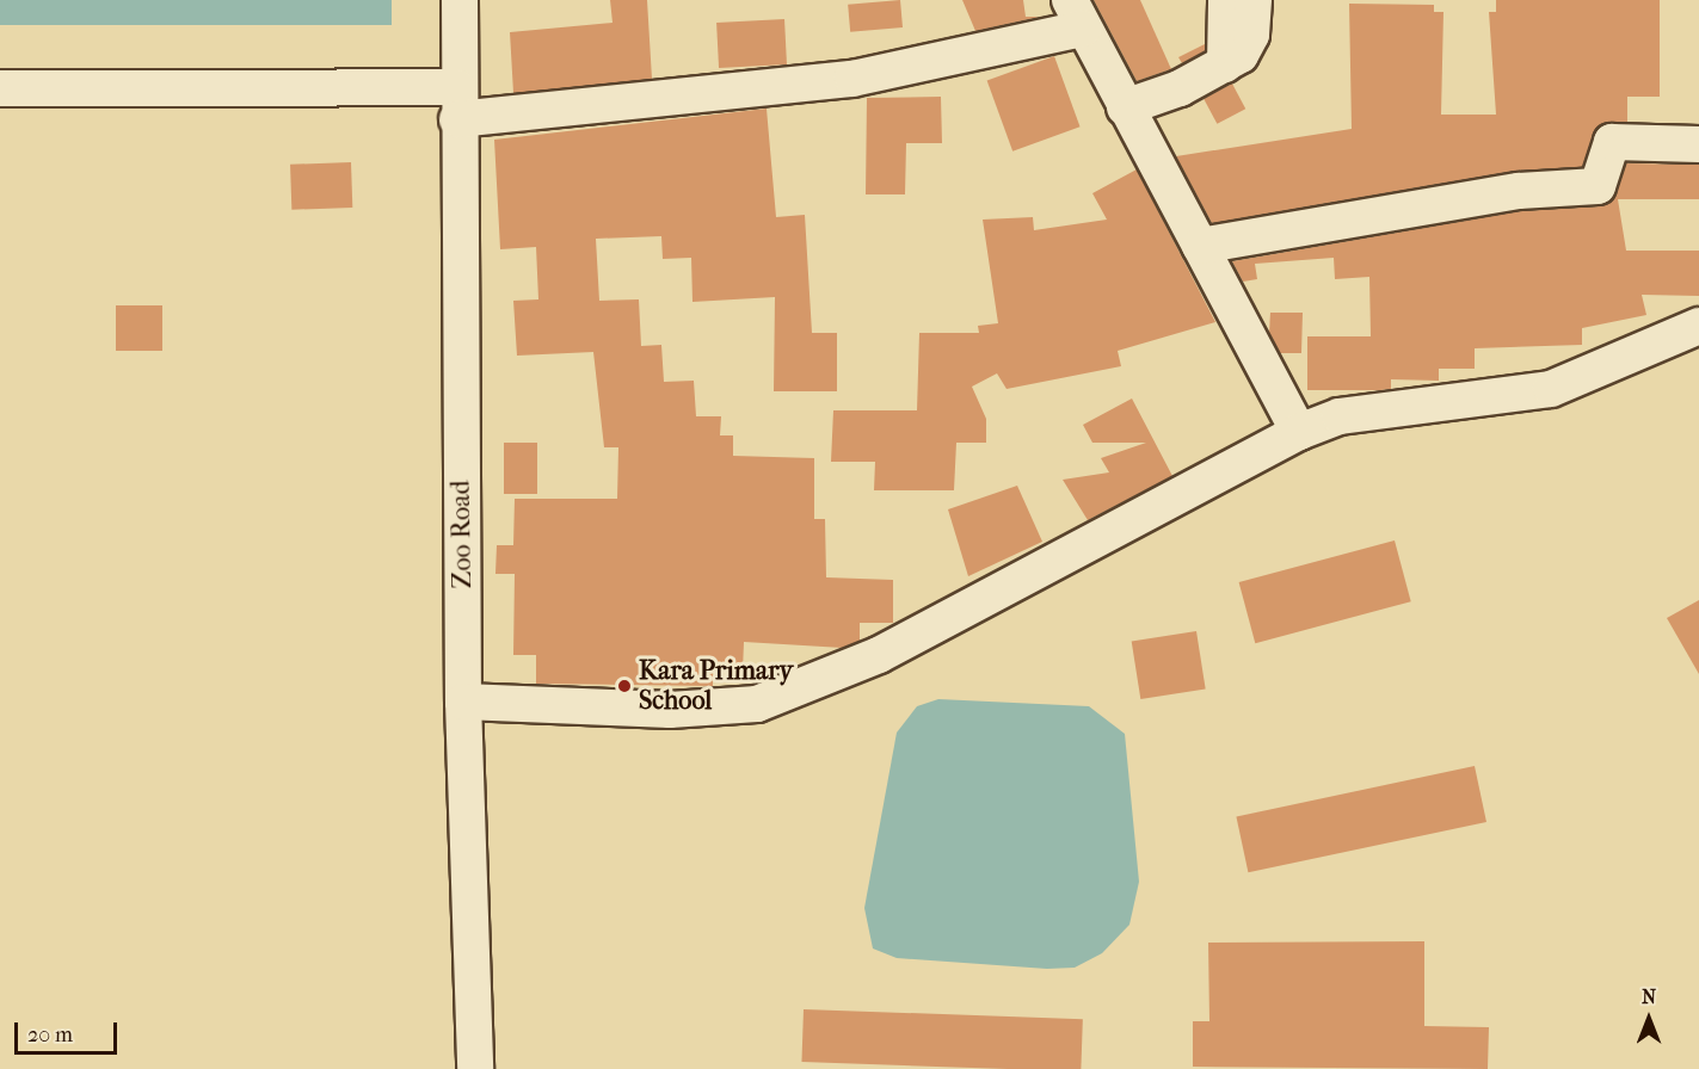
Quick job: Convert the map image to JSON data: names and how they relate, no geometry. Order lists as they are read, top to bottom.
{
  "streets": {
    "street": ["Zoo Road"]
  },
  "places": ["Kara Primary School"],
  "scale_bar": "20 m",
  "north": "top"
}
